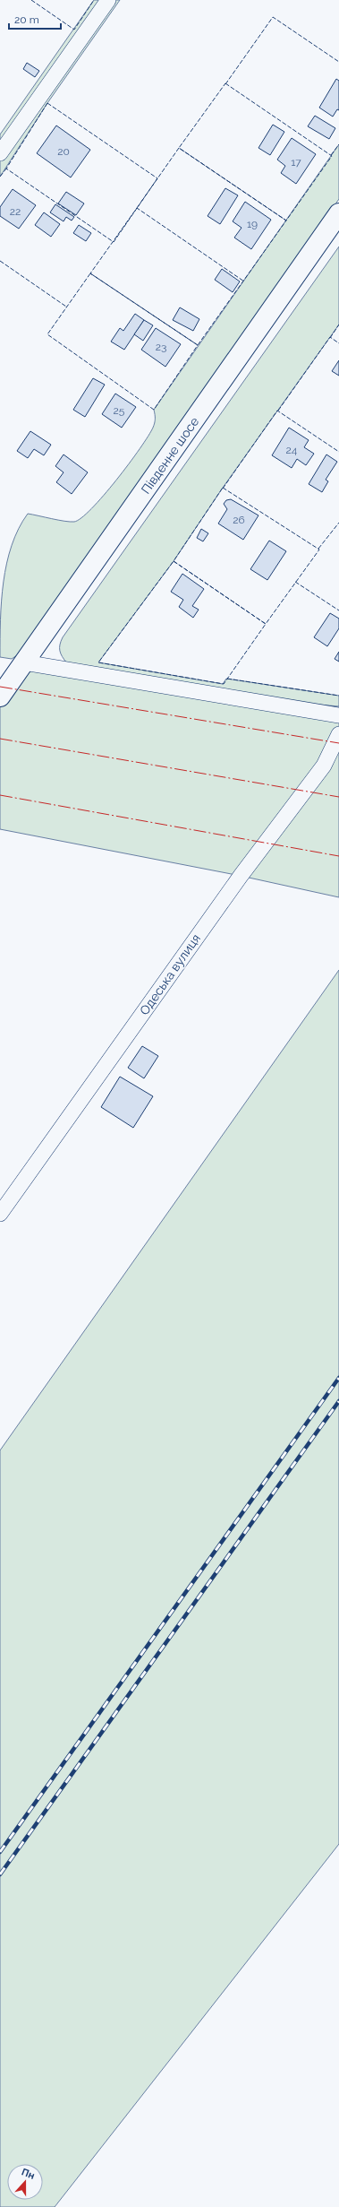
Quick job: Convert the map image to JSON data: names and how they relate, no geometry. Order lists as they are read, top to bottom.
{
  "streets": {
    "street": ["Південне шосе", "Одеська вулиця"]
  },
  "house_numbers": [
    "20",
    "17",
    "22",
    "19",
    "23",
    "25",
    "24",
    "26"
  ],
  "scale_bar": "20 m",
  "north": "top"
}
